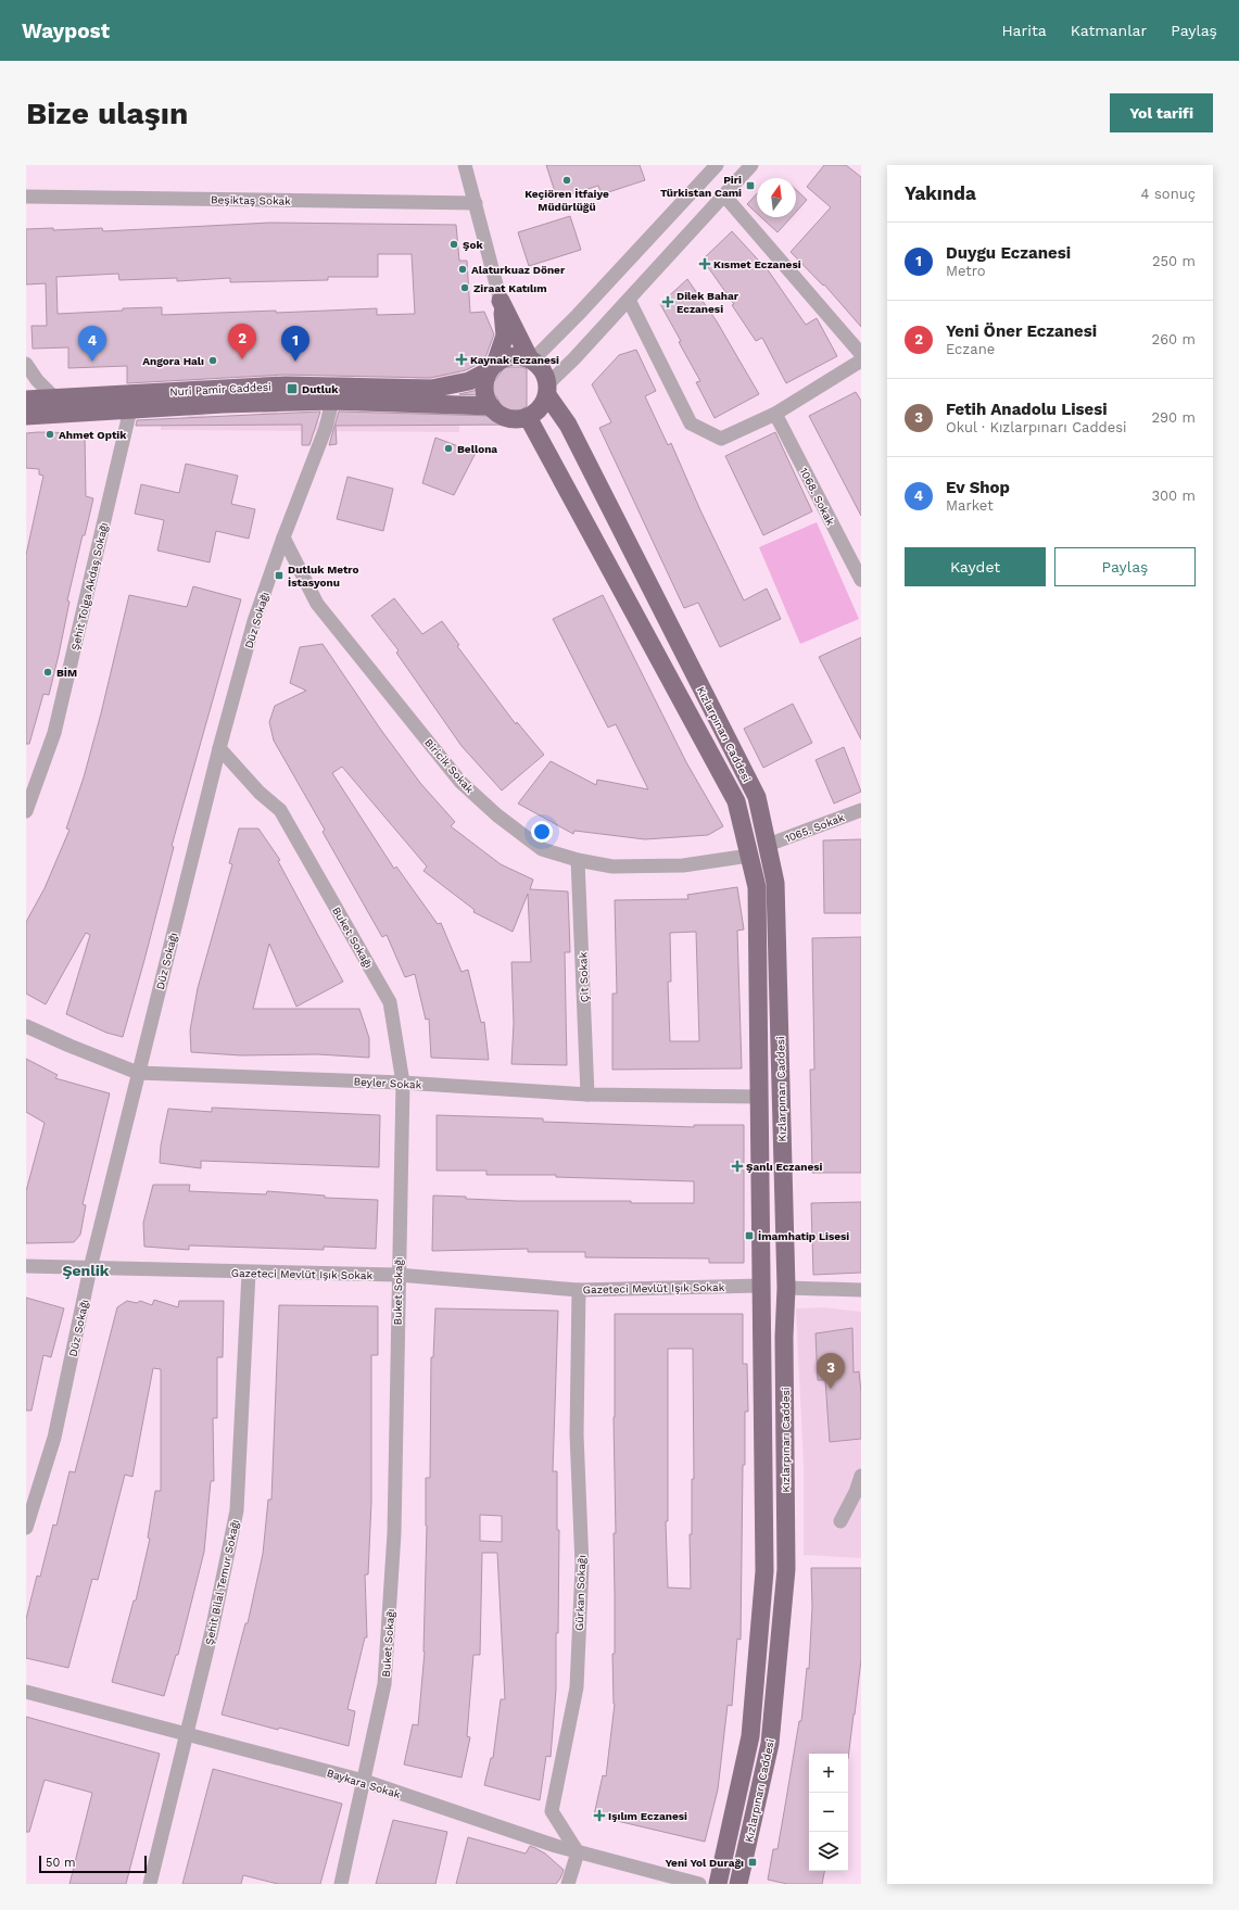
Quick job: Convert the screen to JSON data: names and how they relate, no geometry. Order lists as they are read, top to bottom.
{
  "streets": {
    "main road": ["Nuri Pamir Caddesi", "Kızlarpınarı Caddesi"],
    "street": [
      "Beşiktaş Sokak",
      "1068. Sokak",
      "Şehit Tolga Akdaş Sokağı",
      "Düz Sokağı",
      "Biricik Sokak",
      "1065. Sokak",
      "Buket Sokağı",
      "Çit Sokak",
      "Beyler Sokak",
      "Gazeteci Mevlüt Işık Sokak",
      "Şehit Bilal Temur Sokağı",
      "Gürkan Sokağı",
      "Baykara Sokak"
    ]
  },
  "crossings": [
    ["Nuri Pamir Caddesi", "Şehit Tolga Akdaş Sokağı"],
    ["Nuri Pamir Caddesi", "Düz Sokağı"],
    ["Nuri Pamir Caddesi", "Kızlarpınarı Caddesi"],
    ["Düz Sokağı", "Biricik Sokak"],
    ["Düz Sokağı", "Buket Sokağı"],
    ["Düz Sokağı", "Beyler Sokak"],
    ["Düz Sokağı", "Gazeteci Mevlüt Işık Sokak"],
    ["Kızlarpınarı Caddesi", "Biricik Sokak"],
    ["Kızlarpınarı Caddesi", "1065. Sokak"],
    ["Kızlarpınarı Caddesi", "Beyler Sokak"],
    ["Kızlarpınarı Caddesi", "Gazeteci Mevlüt Işık Sokak"],
    ["Biricik Sokak", "Çit Sokak"],
    ["Buket Sokağı", "Beyler Sokak"],
    ["Buket Sokağı", "Gazeteci Mevlüt Işık Sokak"],
    ["Buket Sokağı", "Baykara Sokak"],
    ["Çit Sokak", "Beyler Sokak"],
    ["Gazeteci Mevlüt Işık Sokak", "Şehit Bilal Temur Sokağı"],
    ["Gazeteci Mevlüt Işık Sokak", "Gürkan Sokağı"],
    ["Şehit Bilal Temur Sokağı", "Baykara Sokak"],
    ["Gürkan Sokağı", "Baykara Sokak"]
  ],
  "districts": ["Şenlik"],
  "places": {
    "other": [
      "Keçiören İtfaiye Müdürlüğü",
      "Şok",
      "Alaturkuaz Döner",
      "Ziraat Katılım",
      "Angora Halı",
      "Ahmet Optik",
      "Bellona",
      "BİM"
    ],
    "transit": [
      "Piri Türkistan Cami",
      "Dutluk",
      "Dutluk Metro İstasyonu",
      "İmamhatip Lisesi",
      "Yeni Yol Durağı"
    ],
    "health": [
      "Kısmet Eczanesi",
      "Dilek Bahar Eczanesi",
      "Kaynak Eczanesi",
      "Şanlı Eczanesi",
      "Işılım Eczanesi"
    ]
  },
  "scale_bar": "50 m",
  "north": "top",
  "page": {
    "header": "Waypost",
    "nav": ["Harita", "Katmanlar", "Paylaş"],
    "buttons": [
      "Yol tarifi",
      ["Kaydet", "Paylaş"]
    ],
    "title": "Bize ulaşın",
    "heading": ["Yakında", "4 sonuç"],
    "list": [
      {
        "mark": "1",
        "name": "Duygu Eczanesi",
        "note": "Metro",
        "value": "250 m"
      },
      {
        "mark": "2",
        "name": "Yeni Öner Eczanesi",
        "note": "Eczane",
        "value": "260 m"
      },
      {
        "mark": "3",
        "name": "Fetih Anadolu Lisesi",
        "note": "Okul · Kızlarpınarı Caddesi",
        "value": "290 m"
      },
      {
        "mark": "4",
        "name": "Ev Shop",
        "note": "Market",
        "value": "300 m"
      }
    ],
    "pins": [
      "2",
      "1",
      "4",
      "3"
    ],
    "map_buttons": ["+", "−"],
    "scale": "50 m"
  }
}
